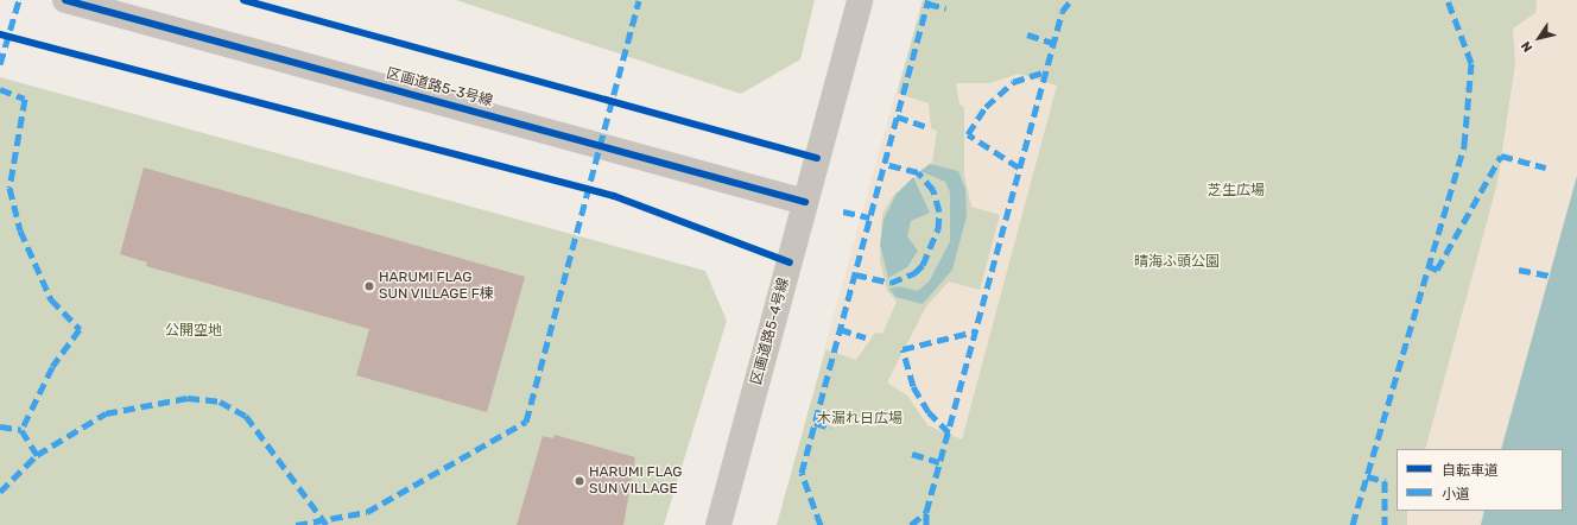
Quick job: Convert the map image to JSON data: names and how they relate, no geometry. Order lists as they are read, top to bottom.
{
  "streets": {
    "street": ["区画道路5-3号線", "区画道路5-4号線"]
  },
  "crossings": [
    ["区画道路5-3号線", "区画道路5-4号線"]
  ],
  "parks": [
    "芝生広場",
    "晴海ふ頭公園",
    "公開空地",
    "木漏れ日広場"
  ],
  "places": ["HARUMI FLAG SUN VILLAGE F棟", "HARUMI FLAG SUN VILLAGE"],
  "legend": ["自転車道", "小道"],
  "north": "bottom left"
}
